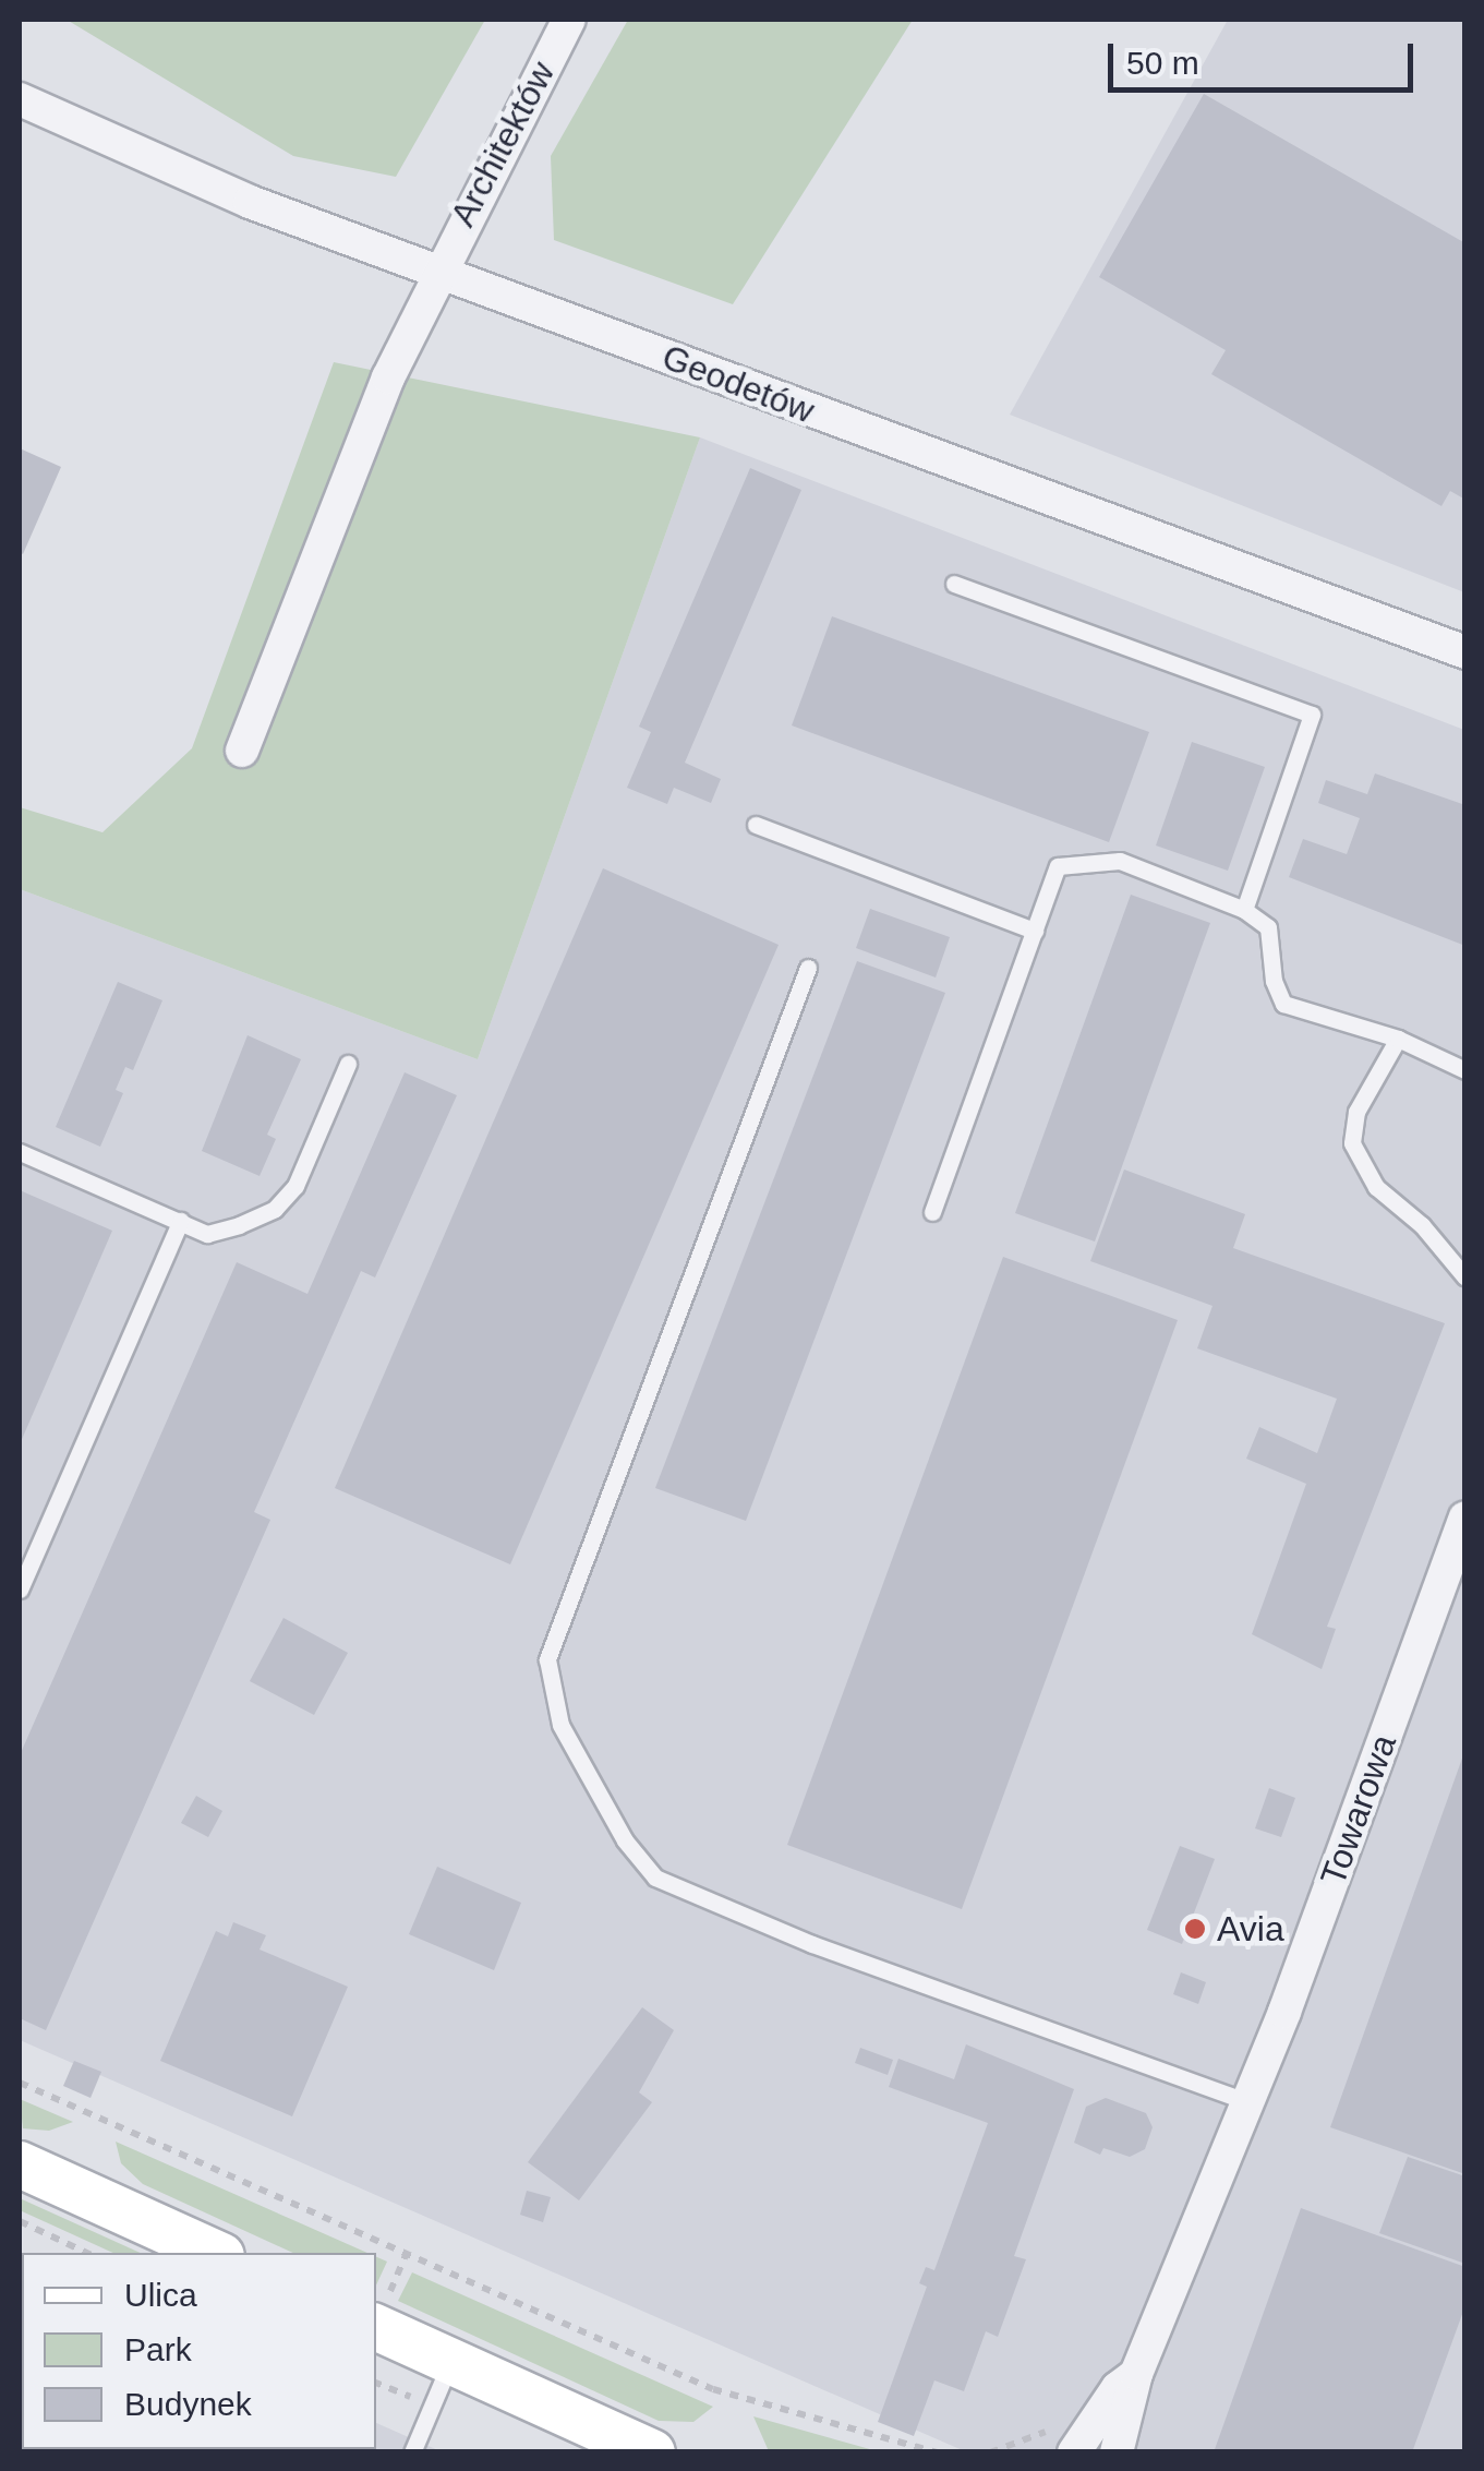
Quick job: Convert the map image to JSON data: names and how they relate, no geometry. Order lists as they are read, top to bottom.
{
  "streets": {
    "street": ["Architektów", "Geodetów", "Towarowa"]
  },
  "crossings": [
    ["Architektów", "Geodetów"]
  ],
  "places": ["Avia"],
  "legend": ["Ulica", "Park", "Budynek"],
  "scale_bar": "50 m"
}
